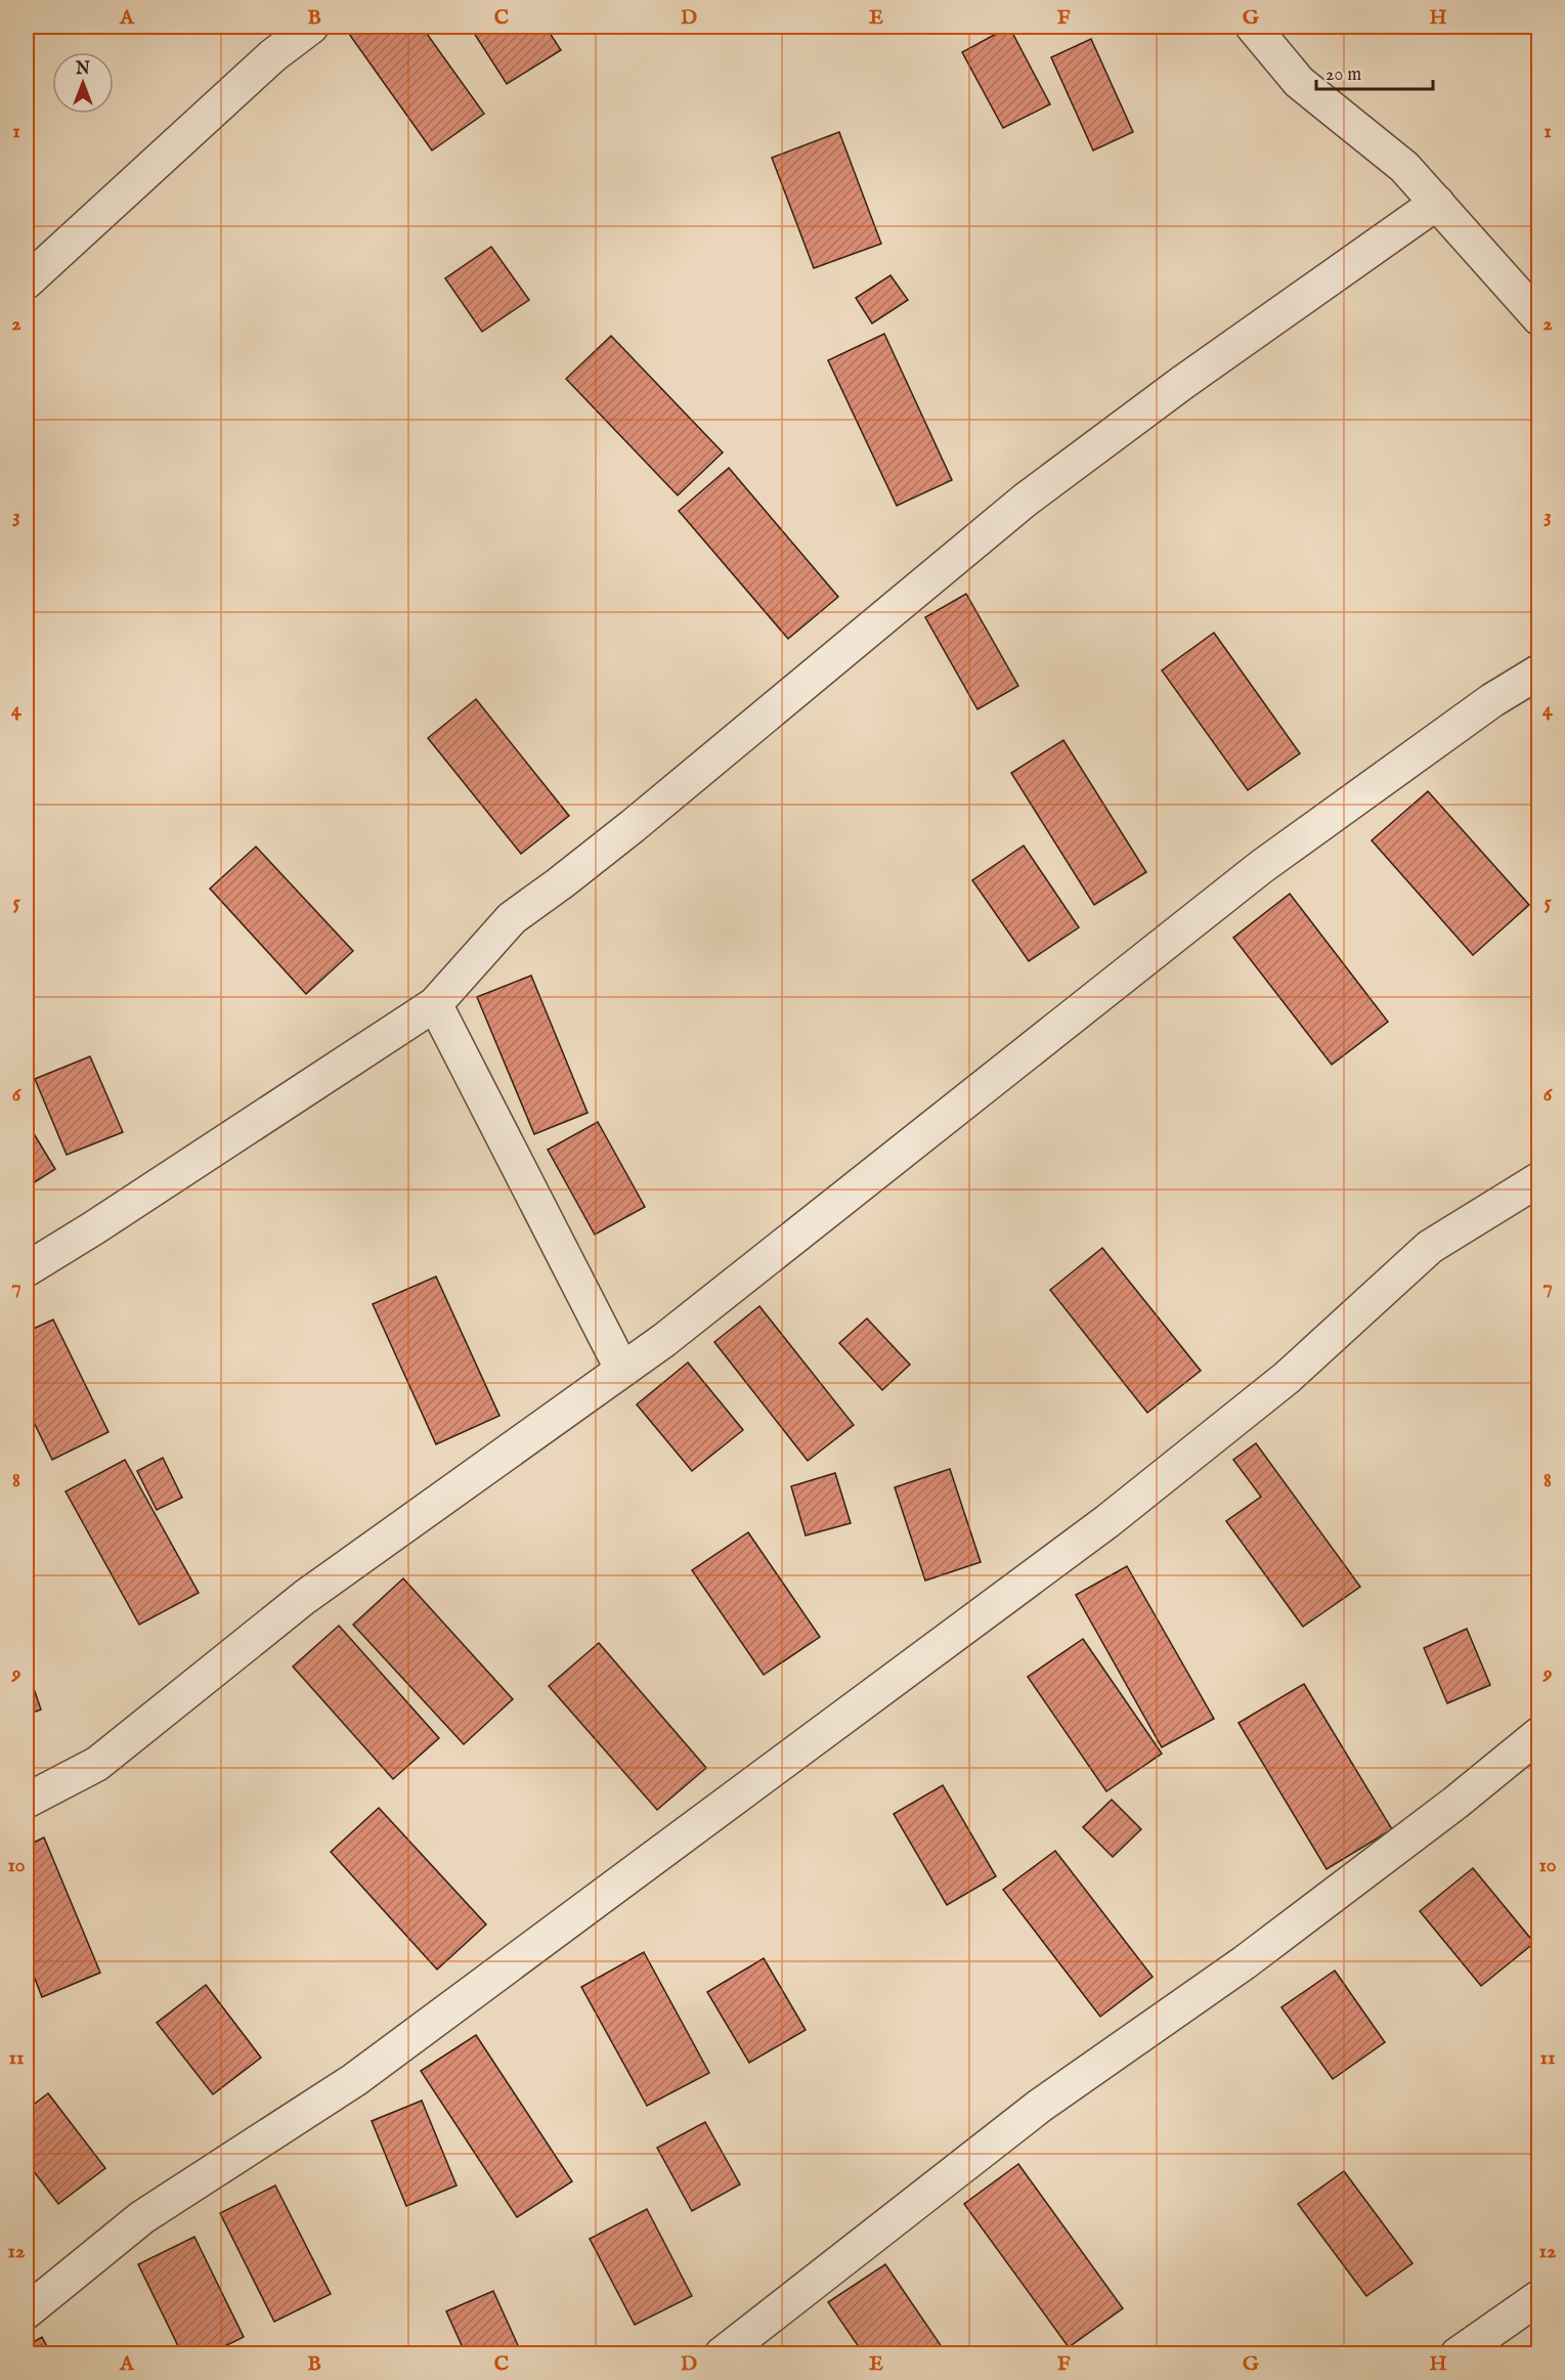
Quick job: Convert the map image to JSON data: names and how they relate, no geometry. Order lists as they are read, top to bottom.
{
  "scale_bar": "20 m",
  "north": "top",
  "grid": {
    "columns": [
      "A",
      "B",
      "C",
      "D",
      "E",
      "F",
      "G",
      "H"
    ],
    "rows": [
      "1",
      "2",
      "3",
      "4",
      "5",
      "6",
      "7",
      "8",
      "9",
      "10",
      "11",
      "12"
    ]
  }
}
